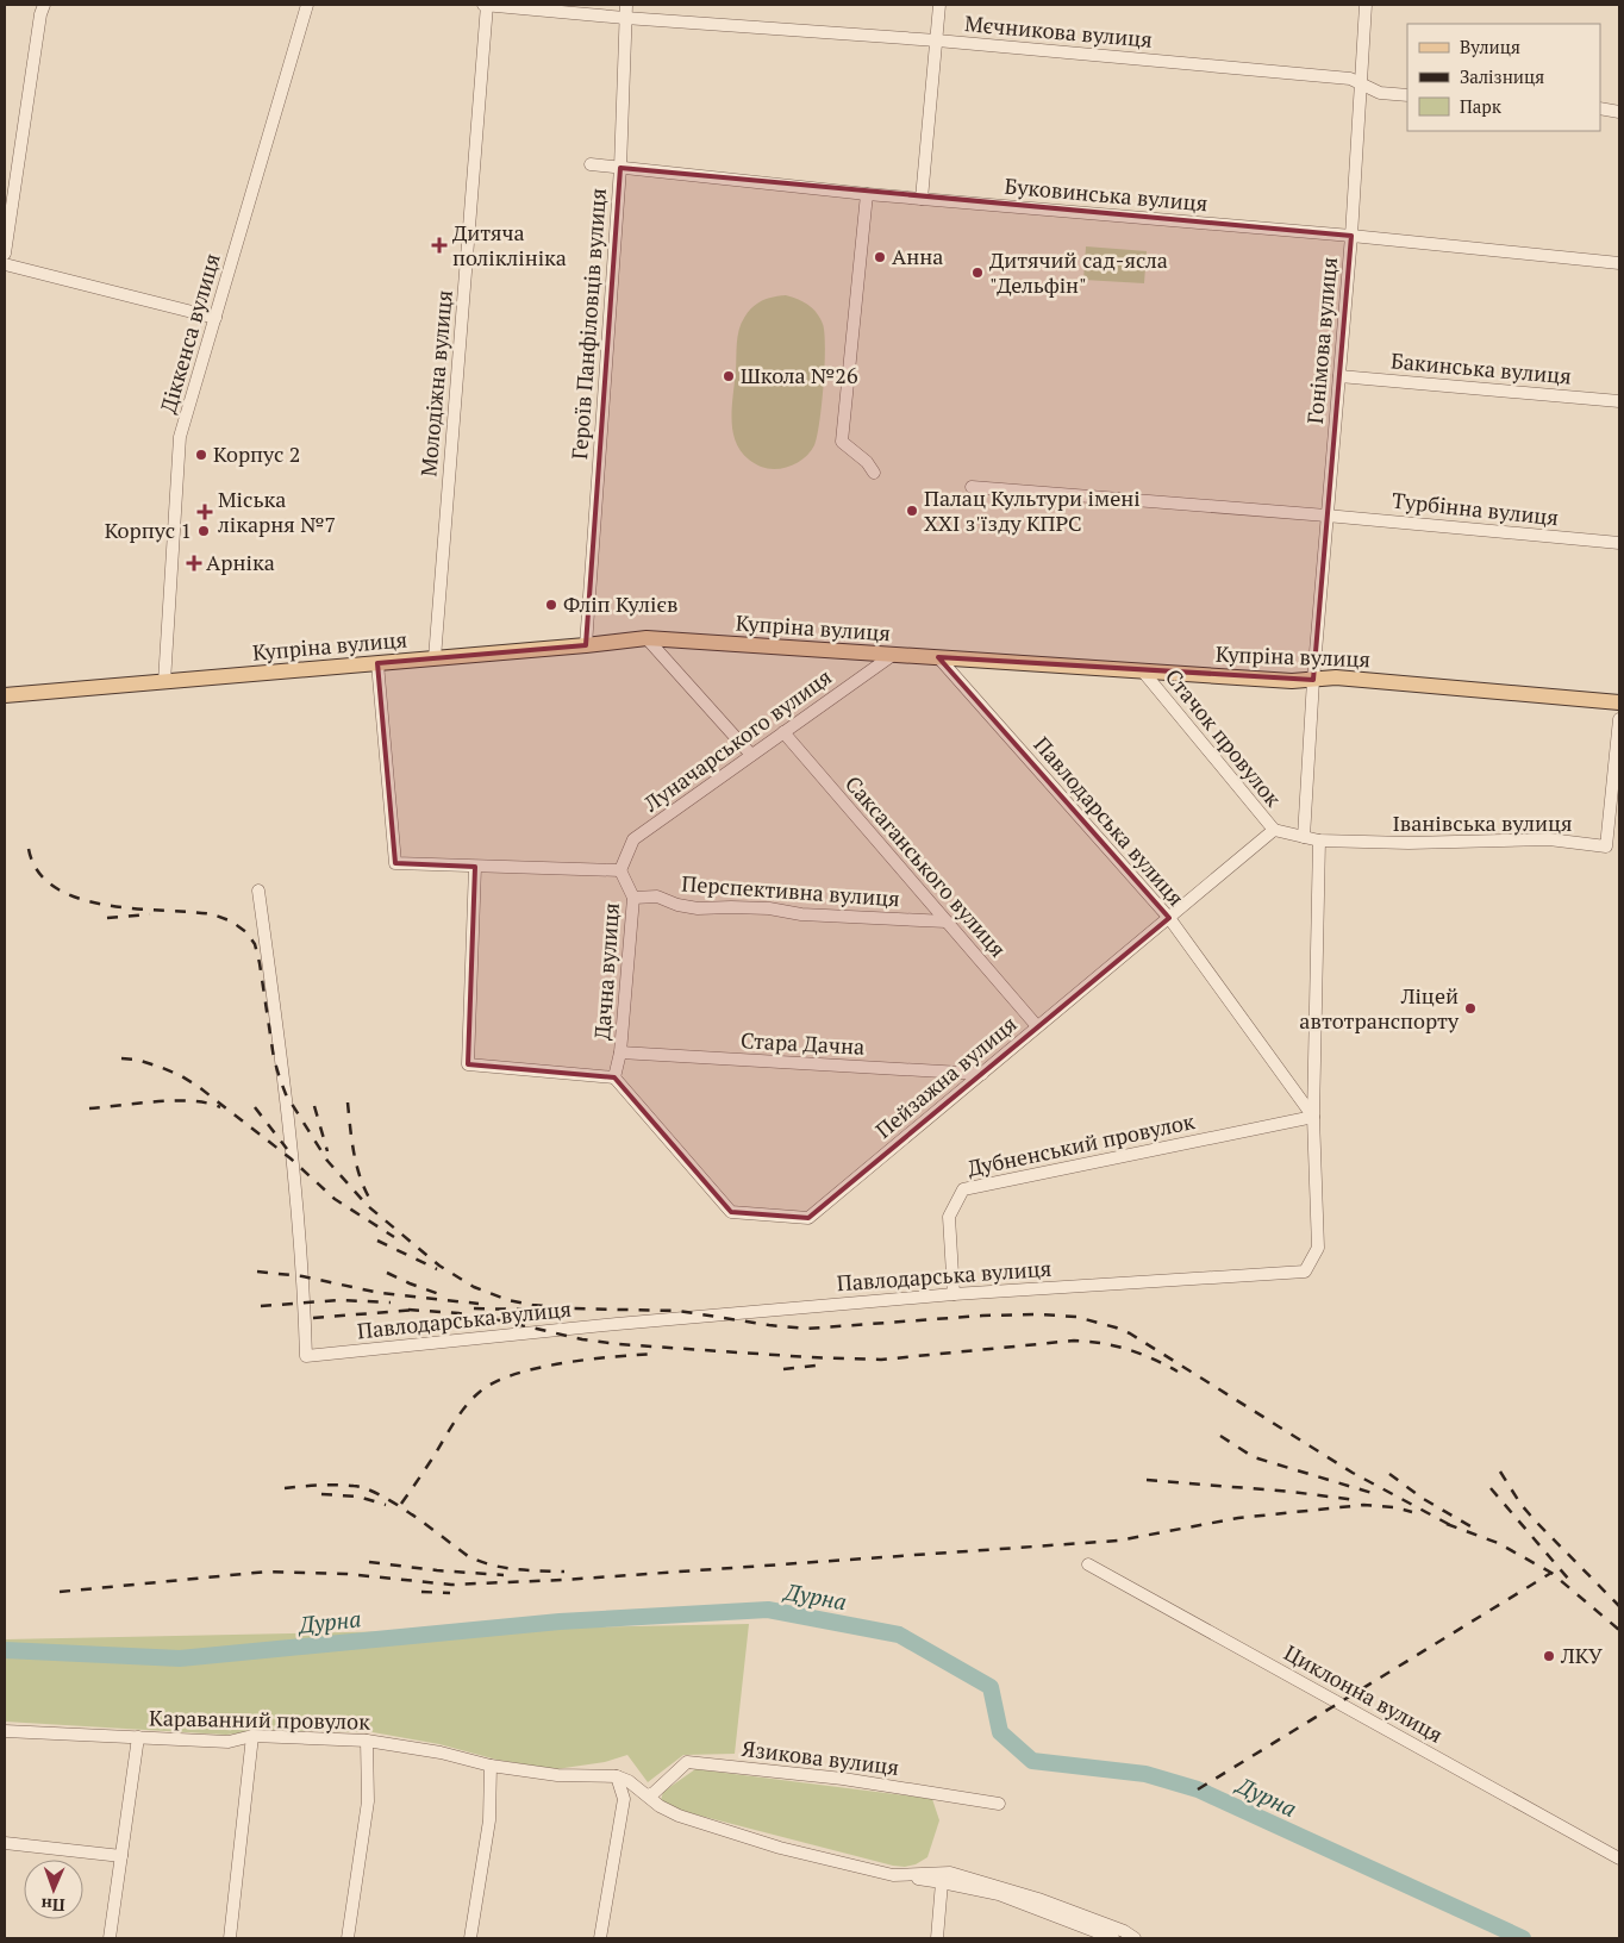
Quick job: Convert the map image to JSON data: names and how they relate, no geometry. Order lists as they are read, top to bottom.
{
  "streets": {
    "main road": ["Купріна вулиця"],
    "street": [
      "Мєчникова вулиця",
      "Буковинська вулиця",
      "Героїв Панфіловців вулиця",
      "Діккенса вулиця",
      "Гонімова вулиця",
      "Бакинська вулиця",
      "Молодіжна вулиця",
      "Турбінна вулиця",
      "Стачок провулок",
      "Луначарського вулиця",
      "Павлодарська вулиця",
      "Іванівська вулиця",
      "Саксаганського вулиця",
      "Перспективна вулиця",
      "Дачна вулиця",
      "Стара Дачна",
      "Пейзажна вулиця",
      "Дубненський провулок",
      "Циклонна вулиця",
      "Караванний провулок",
      "Язикова вулиця"
    ]
  },
  "crossings": [
    ["Мєчникова вулиця", "Героїв Панфіловців вулиця"],
    ["Мєчникова вулиця", "Гонімова вулиця"],
    ["Мєчникова вулиця", "Молодіжна вулиця"],
    ["Буковинська вулиця", "Героїв Панфіловців вулиця"],
    ["Буковинська вулиця", "Гонімова вулиця"],
    ["Героїв Панфіловців вулиця", "Купріна вулиця"],
    ["Діккенса вулиця", "Купріна вулиця"],
    ["Гонімова вулиця", "Бакинська вулиця"],
    ["Гонімова вулиця", "Турбінна вулиця"],
    ["Гонімова вулиця", "Купріна вулиця"],
    ["Молодіжна вулиця", "Купріна вулиця"],
    ["Купріна вулиця", "Стачок провулок"],
    ["Купріна вулиця", "Луначарського вулиця"],
    ["Купріна вулиця", "Павлодарська вулиця"],
    ["Стачок провулок", "Іванівська вулиця"],
    ["Луначарського вулиця", "Саксаганського вулиця"],
    ["Луначарського вулиця", "Дачна вулиця"],
    ["Павлодарська вулиця", "Пейзажна вулиця"],
    ["Павлодарська вулиця", "Дубненський провулок"],
    ["Саксаганського вулиця", "Перспективна вулиця"],
    ["Саксаганського вулиця", "Пейзажна вулиця"],
    ["Перспективна вулиця", "Дачна вулиця"],
    ["Дачна вулиця", "Стара Дачна"],
    ["Дачна вулиця", "Пейзажна вулиця"],
    ["Стара Дачна", "Пейзажна вулиця"],
    ["Караванний провулок", "Язикова вулиця"]
  ],
  "water": ["Дурна"],
  "places": {
    "health": ["Дитяча поліклініка", "Міська лікарня №7", "Арніка"],
    "other": [
      "Анна",
      "Дитячий сад-ясла \"Дельфін\"",
      "Школа №26",
      "Корпус 2",
      "Палац Культури імені XXI з'їзду КПРС",
      "Корпус 1",
      "Фліп Кулієв",
      "Ліцей автотранспорту",
      "ЛКУ"
    ]
  },
  "legend": ["Вулиця", "Залізниця", "Парк"],
  "north": "bottom"
}
